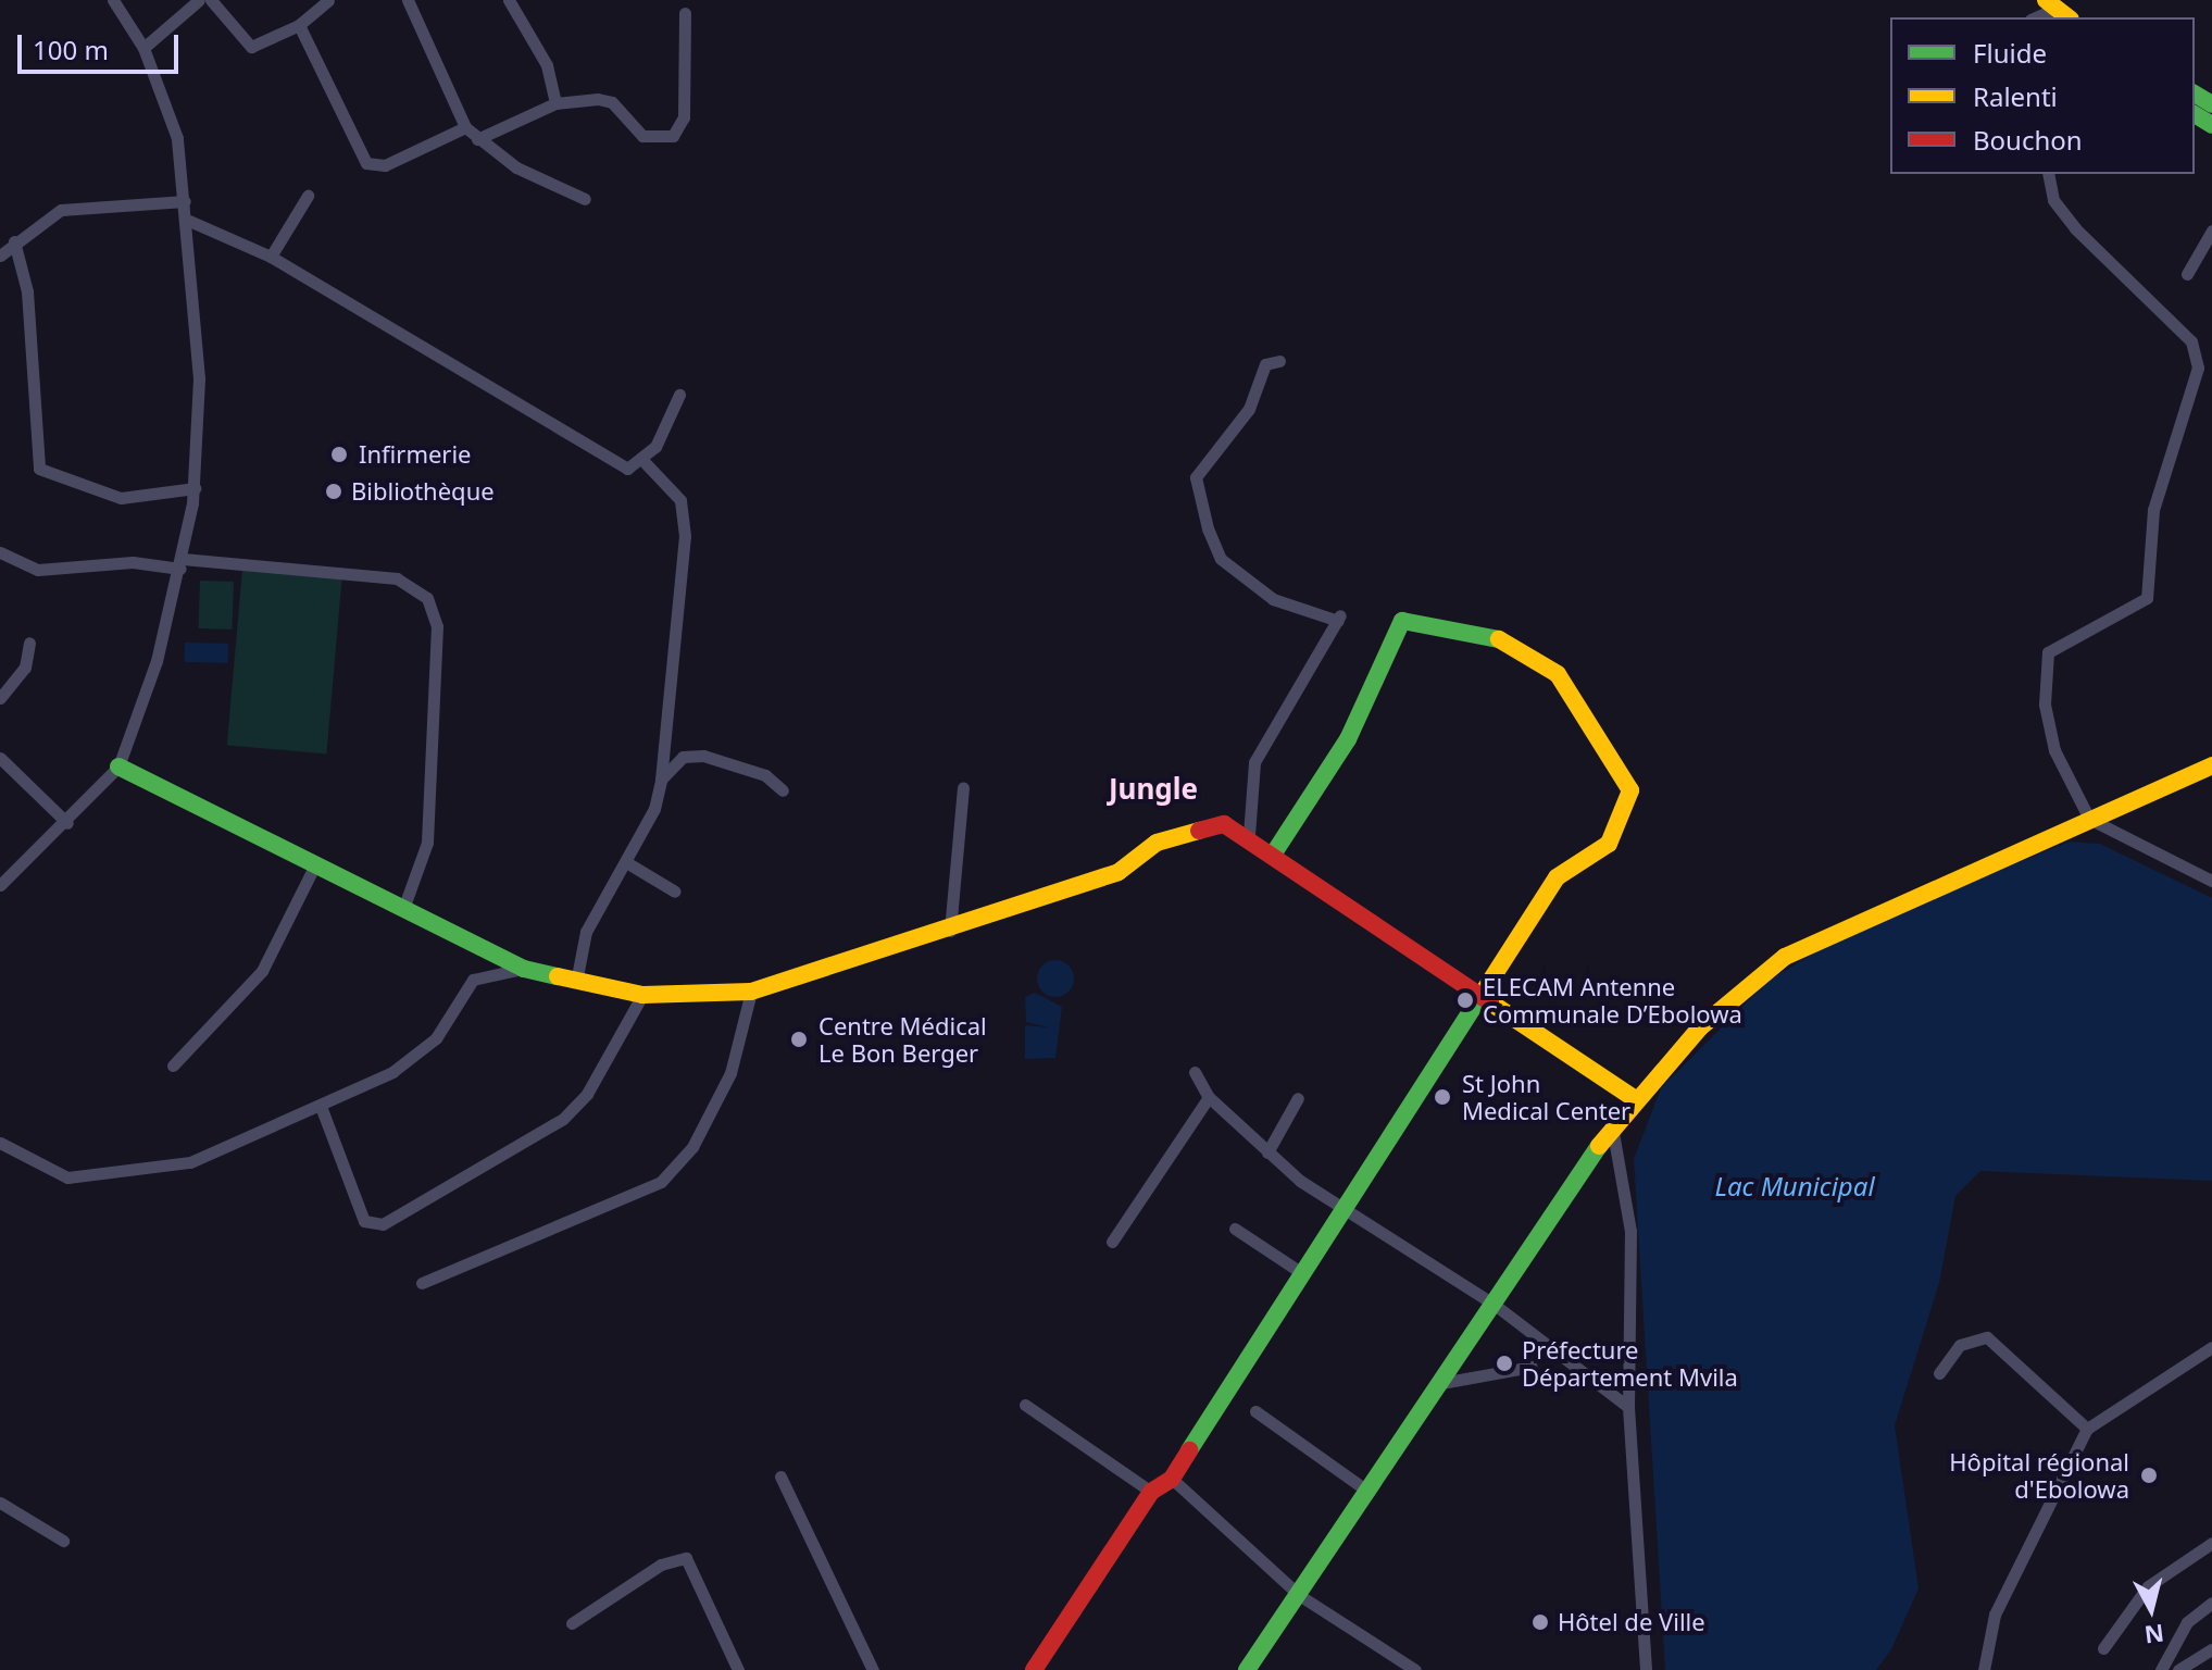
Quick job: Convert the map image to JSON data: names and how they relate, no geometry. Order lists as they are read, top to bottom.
{
  "districts": ["Jungle"],
  "water": ["Lac Municipal"],
  "places": [
    "Infirmerie",
    "Bibliothèque",
    "ELECAM Antenne Communale D’Ebolowa",
    "Centre Médical Le Bon Berger",
    "St John Medical Center",
    "Préfecture Département Mvila",
    "Hôpital régional d'Ebolowa",
    "Hôtel de Ville"
  ],
  "legend": ["Fluide", "Ralenti", "Bouchon"],
  "scale_bar": "100 m",
  "north": "bottom"
}
